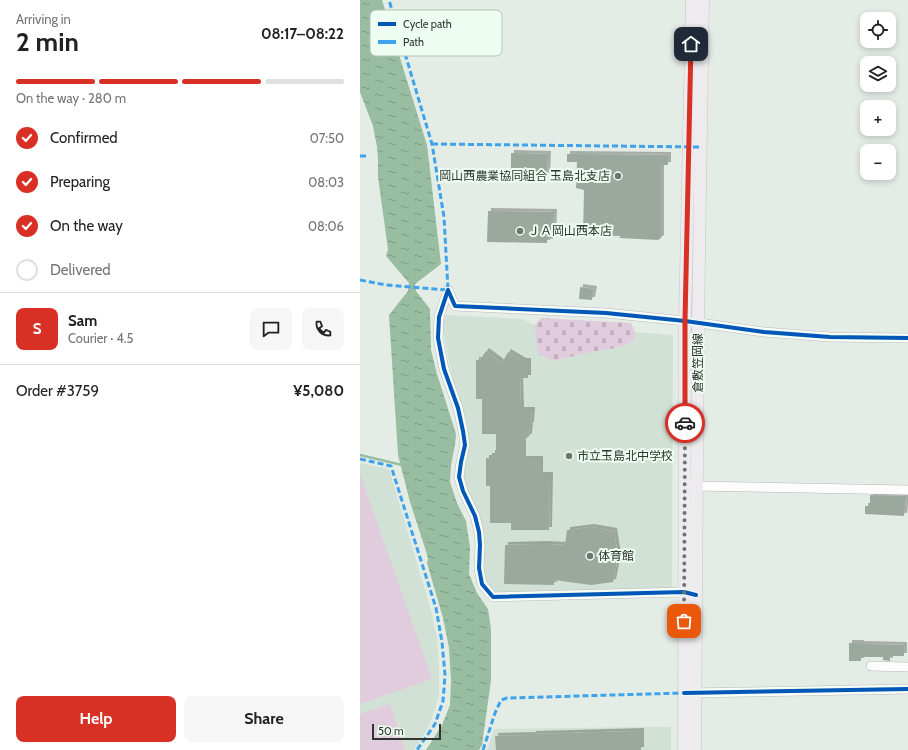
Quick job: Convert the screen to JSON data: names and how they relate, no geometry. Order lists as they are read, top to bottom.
{
  "streets": {
    "main road": ["倉敷笠岡線"]
  },
  "places": [
    "岡山西農業協同組合 玉島北支店",
    "ＪＡ岡山西本店",
    "市立玉島北中学校",
    "体育館"
  ],
  "legend": ["Cycle path", "Path"],
  "scale_bar": "50 m",
  "page": {
    "heading": ["2 min", "Arriving in", "08:17–08:22"],
    "panel": [
      "Sam",
      "Courier · 4.5",
      "Order #3759",
      "¥5,080"
    ],
    "map_buttons": ["+", "−"],
    "bar": "On the way · 280 m",
    "list": [
      ["Confirmed", "07:50"],
      ["Preparing", "08:03"],
      ["On the way", "08:06"],
      "Delivered"
    ],
    "round": "S",
    "buttons": ["Help", "Share"],
    "scale": "50 m"
  }
}
